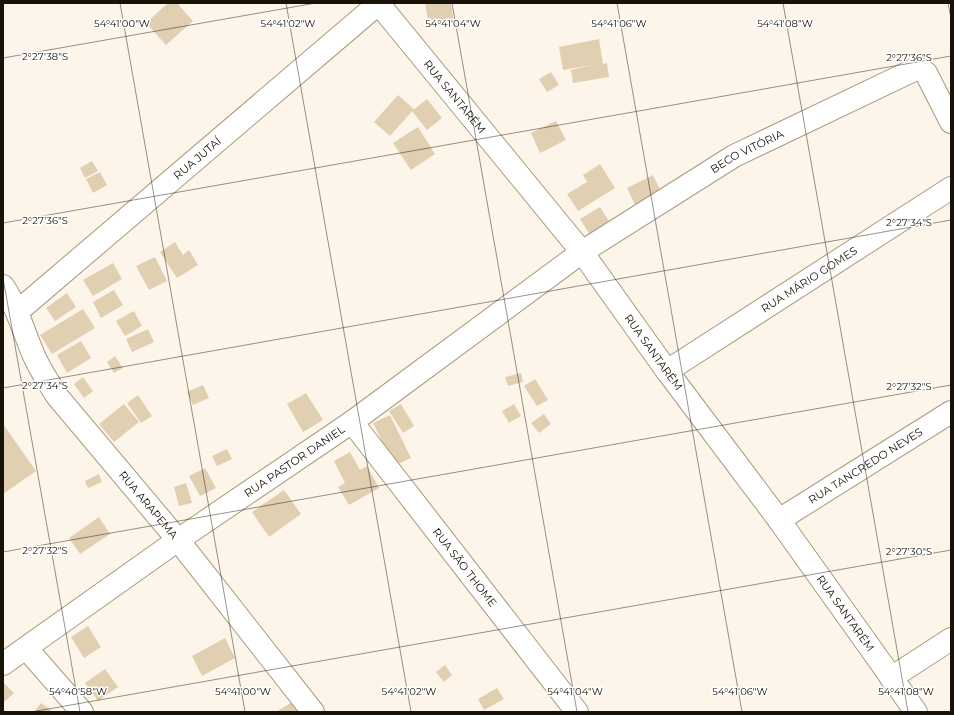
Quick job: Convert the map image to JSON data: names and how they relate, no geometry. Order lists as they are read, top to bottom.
{
  "streets": {
    "street": [
      "RUA SANTARÉM",
      "BECO VITÓRIA",
      "RUA JUTAÍ",
      "RUA MÁRIO GOMES",
      "RUA PASTOR DANIEL",
      "RUA TANCREDO NEVES",
      "RUA ARAPEMA",
      "RUA SÃO THOME"
    ]
  },
  "crossings": [
    ["RUA SANTARÉM", "BECO VITÓRIA"],
    ["RUA SANTARÉM", "RUA JUTAÍ"],
    ["RUA SANTARÉM", "RUA MÁRIO GOMES"],
    ["RUA SANTARÉM", "RUA PASTOR DANIEL"],
    ["RUA SANTARÉM", "RUA TANCREDO NEVES"],
    ["BECO VITÓRIA", "RUA PASTOR DANIEL"],
    ["RUA JUTAÍ", "RUA ARAPEMA"],
    ["RUA PASTOR DANIEL", "RUA ARAPEMA"],
    ["RUA PASTOR DANIEL", "RUA SÃO THOME"]
  ],
  "coordinates": [
    "54°41'00\"W",
    "54°41'02\"W",
    "54°41'04\"W",
    "54°41'06\"W",
    "54°41'08\"W",
    "2°27'38\"S",
    "2°27'36\"S",
    "2°27'34\"S",
    "2°27'32\"S",
    "2°27'30\"S",
    "54°40'58\"W"
  ]
}
